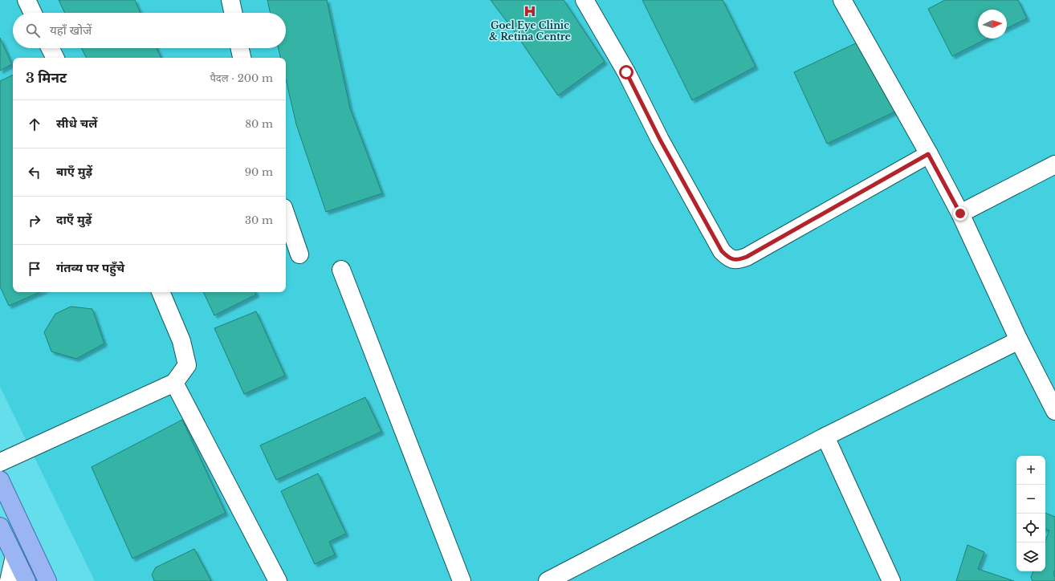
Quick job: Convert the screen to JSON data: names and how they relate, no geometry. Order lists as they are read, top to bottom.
{
  "places": {
    "hospital": ["Goel Eye Clinic & Retina Centre"]
  },
  "north": "right",
  "page": {
    "search": "यहाँ खोजें",
    "heading": ["3 मिनट", "पैदल · 200 m"],
    "list": [
      ["सीधे चलें", "80 m"],
      ["बाएँ मुड़ें", "90 m"],
      ["दाएँ मुड़ें", "30 m"],
      "गंतव्य पर पहुँचे"
    ],
    "map_buttons": ["+", "−"]
  }
}
